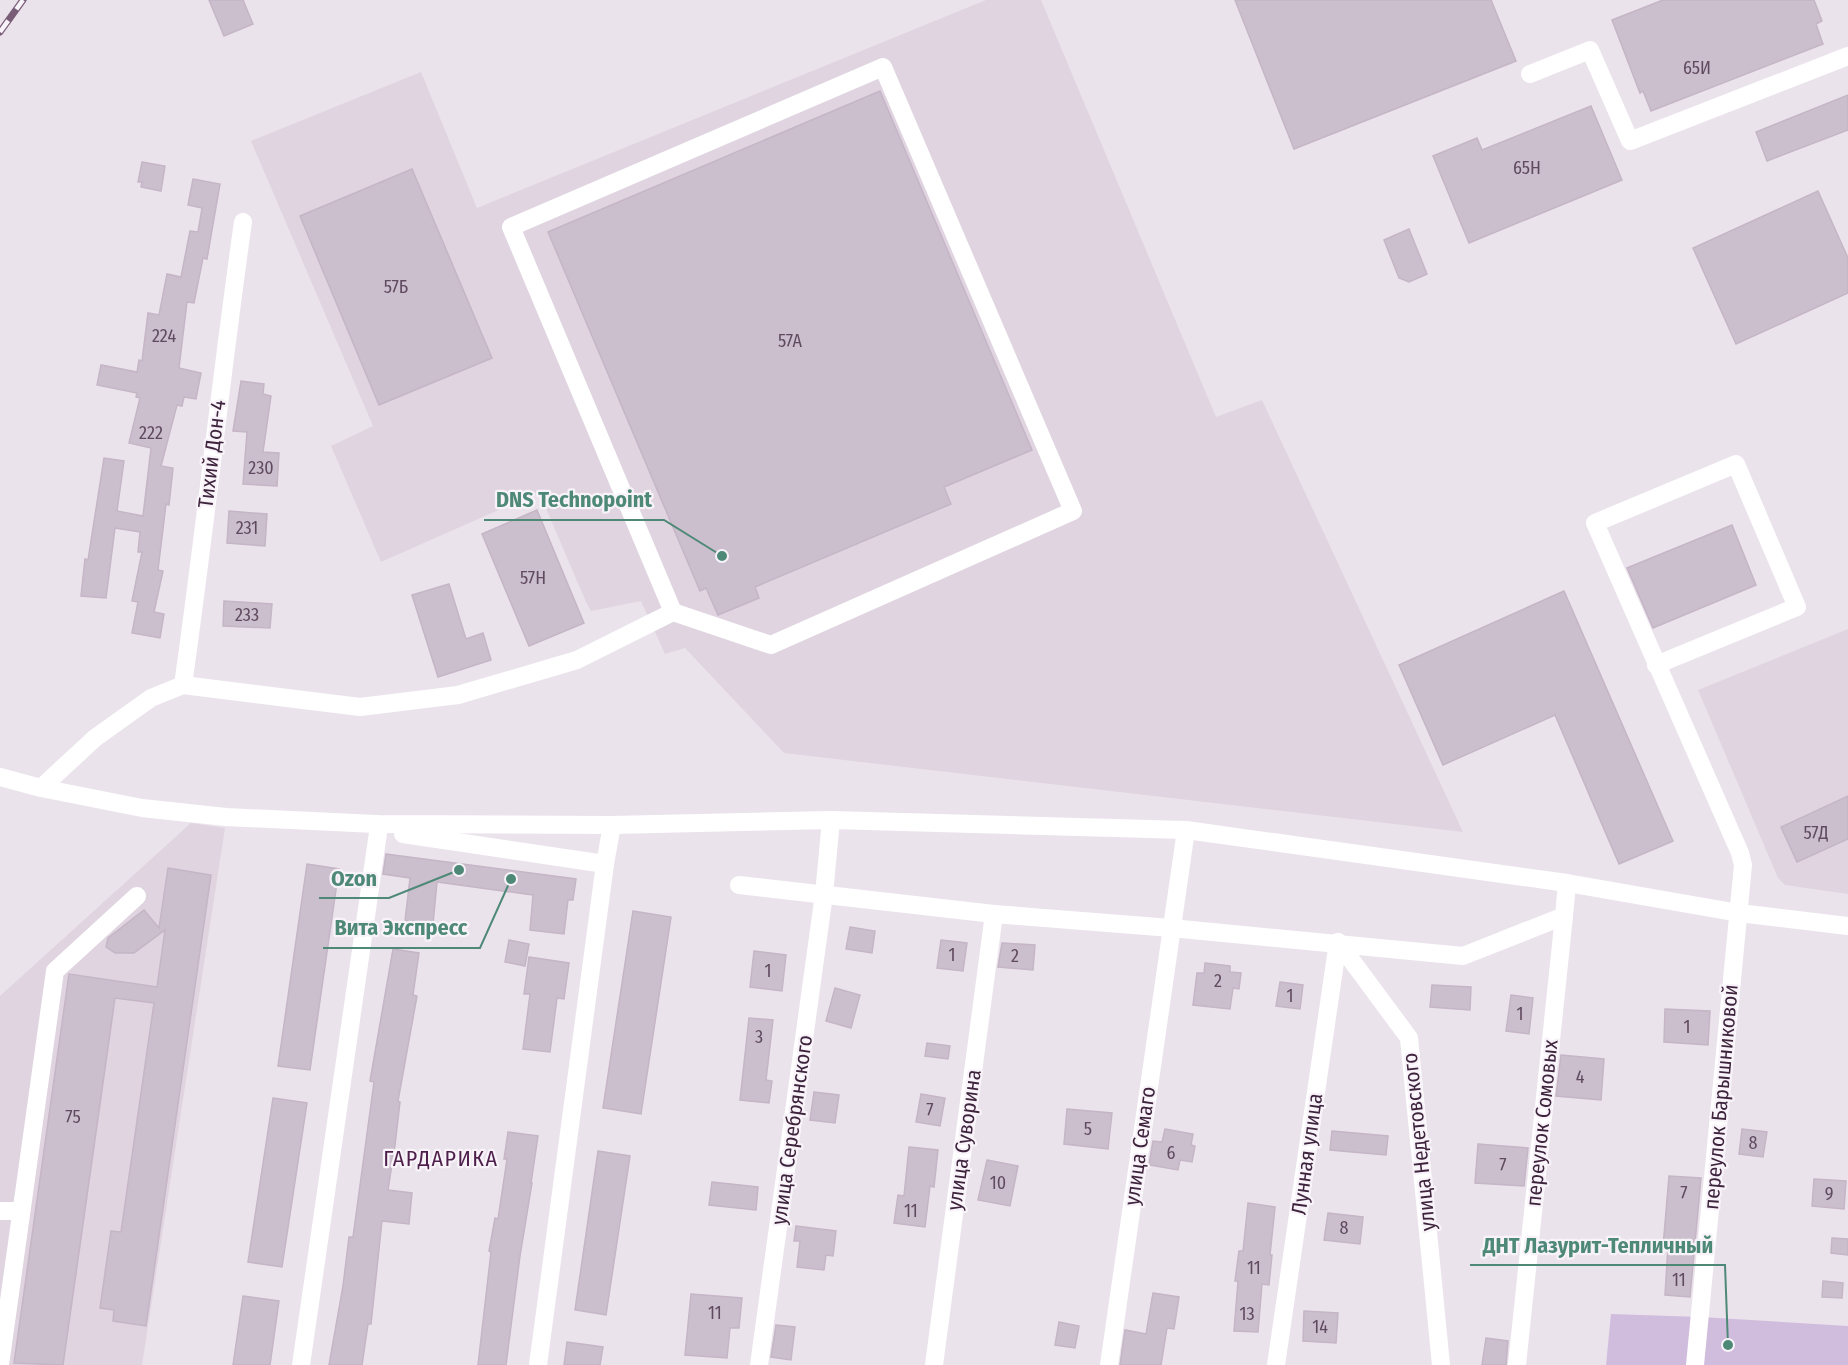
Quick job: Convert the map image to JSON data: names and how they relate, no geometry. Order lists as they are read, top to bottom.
{
  "streets": {
    "street": [
      "Тихий Дон-4",
      "переулок Барышниковой",
      "переулок Сомовых",
      "улица Серебрянского",
      "улица Суворина",
      "улица Недетовского",
      "улица Семаго",
      "Лунная улица"
    ]
  },
  "crossings": [
    ["улица Недетовского", "Лунная улица"]
  ],
  "districts": ["ГАРДАРИКА"],
  "places": [
    "DNS Technopoint",
    "Ozon",
    "Вита Экспресс",
    "ДНТ Лазурит-Тепличный"
  ],
  "house_numbers": [
    "65И",
    "65Н",
    "57Б",
    "224",
    "57А",
    "222",
    "230",
    "231",
    "57Н",
    "233",
    "57Д",
    "1",
    "2",
    "1",
    "2",
    "1",
    "1",
    "1",
    "3",
    "4",
    "7",
    "75",
    "5",
    "8",
    "6",
    "7",
    "10",
    "7",
    "9",
    "11",
    "8",
    "11",
    "11",
    "11",
    "13",
    "14"
  ]
}
